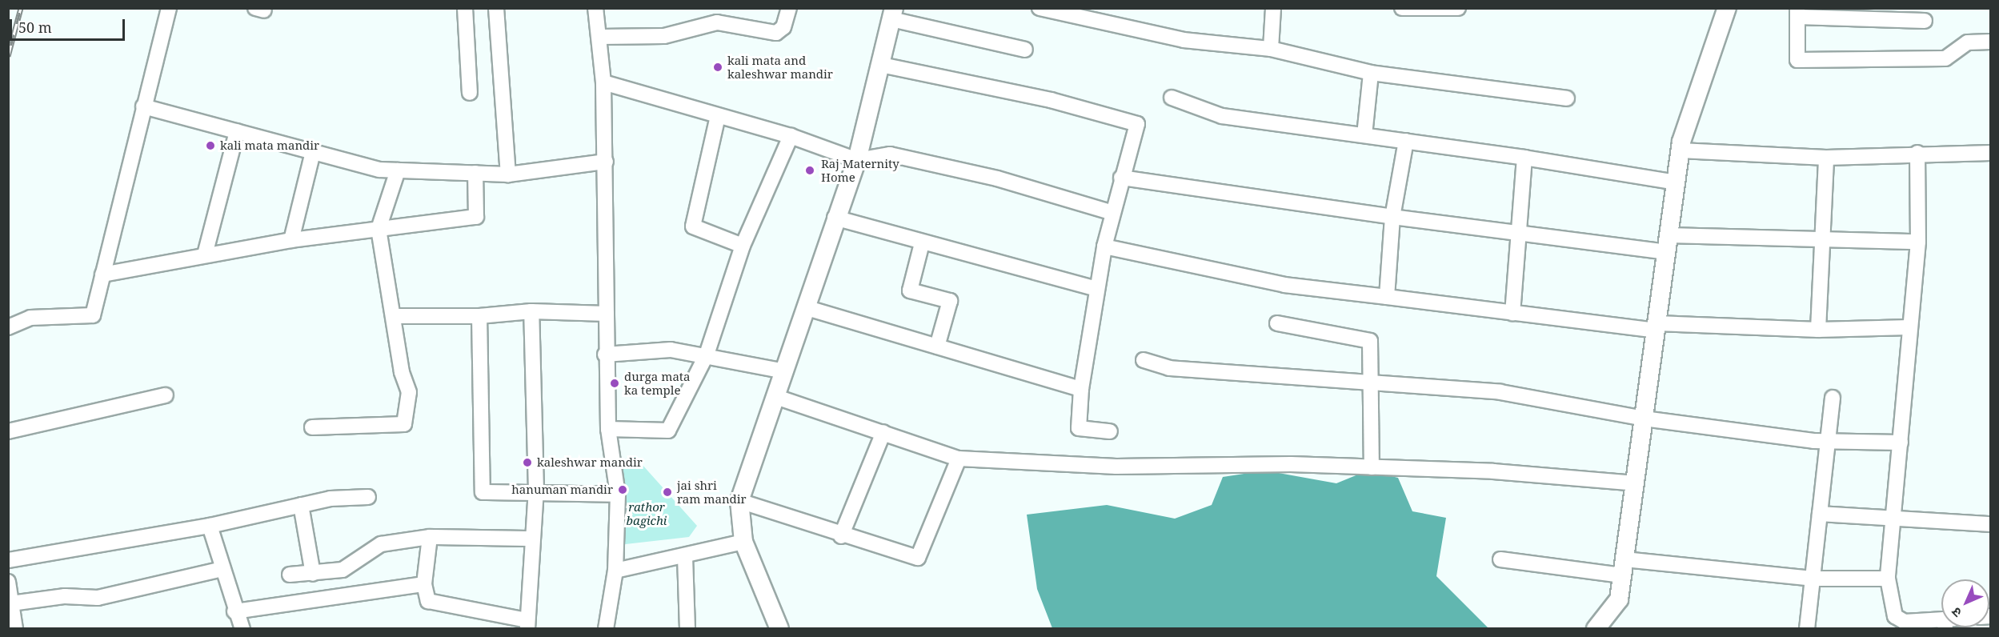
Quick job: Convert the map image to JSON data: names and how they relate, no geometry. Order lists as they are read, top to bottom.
{
  "parks": ["rathor bagichi"],
  "places": [
    "kali mata and kaleshwar mandir",
    "kali mata mandir",
    "Raj Maternity Home",
    "durga mata ka temple",
    "kaleshwar mandir",
    "hanuman mandir",
    "jai shri ram mandir"
  ],
  "scale_bar": "50 m",
  "north": "bottom left"
}
